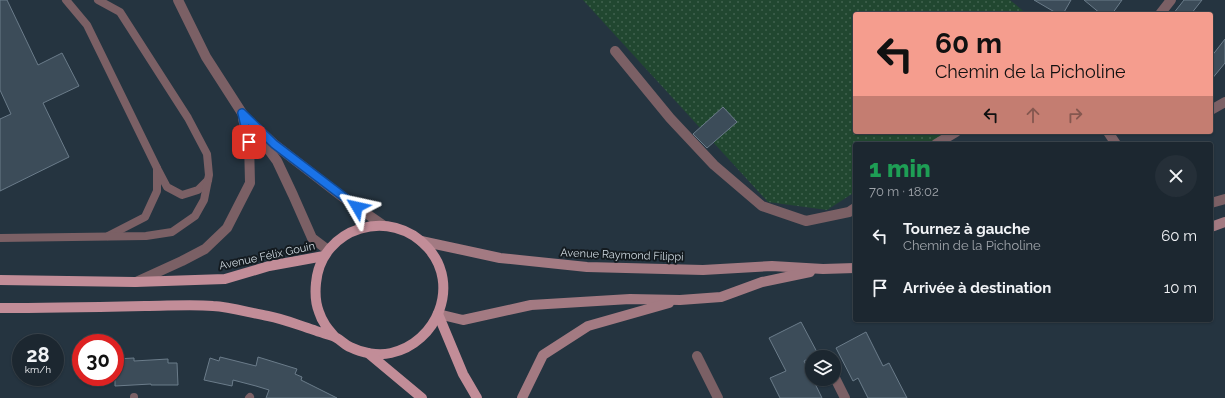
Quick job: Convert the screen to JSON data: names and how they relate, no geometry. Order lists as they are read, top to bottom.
{
  "streets": {
    "main road": ["Avenue Raymond Filippi", "Avenue Félix Gouin"]
  },
  "crossings": [
    ["Avenue Raymond Filippi", "Avenue Félix Gouin"]
  ],
  "page": {
    "turn": ["60 m", "Chemin de la Picholine"],
    "heading": ["1 min", "70 m · 18:02"],
    "list": [
      {
        "name": "Tournez à gauche",
        "note": "Chemin de la Picholine",
        "value": "60 m"
      },
      {
        "name": "Arrivée à destination",
        "value": "10 m"
      }
    ],
    "speed": "28 km/h",
    "limit": "30"
  }
}
